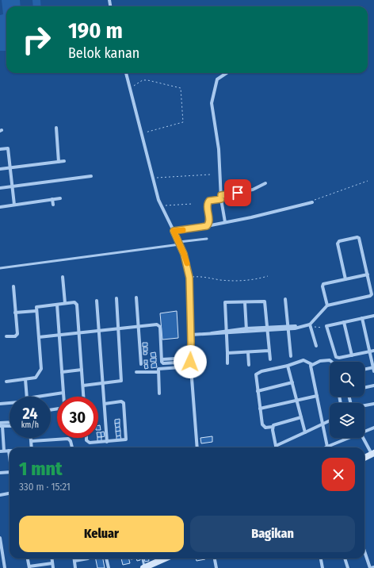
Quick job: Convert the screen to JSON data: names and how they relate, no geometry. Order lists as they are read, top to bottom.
{
  "page": {
    "turn": ["190 m", "Belok kanan"],
    "speed": "24 km/h",
    "limit": "30",
    "heading": ["1 mnt", "330 m · 15:21"],
    "buttons": ["Keluar", "Bagikan"]
  }
}
